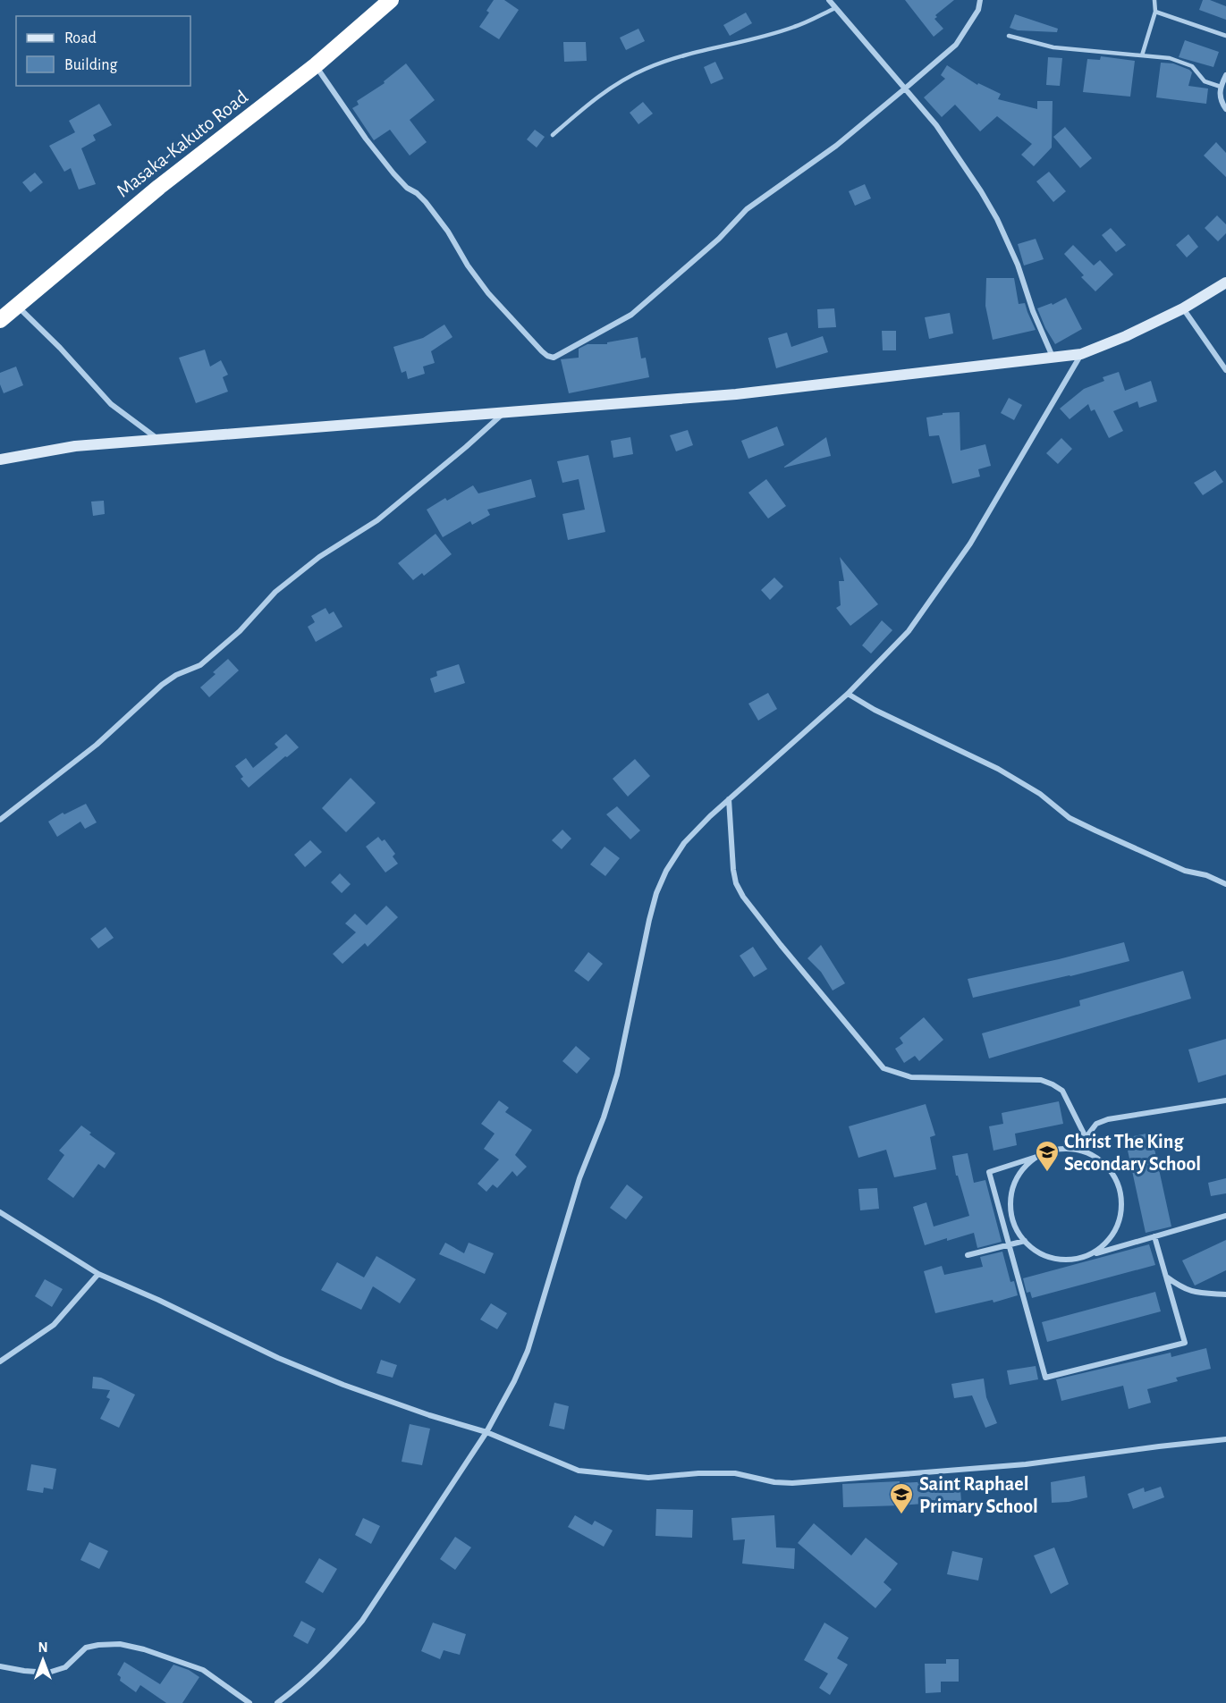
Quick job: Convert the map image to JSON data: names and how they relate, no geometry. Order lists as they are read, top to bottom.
{
  "streets": {
    "highway": ["Masaka-Kakuto Road"]
  },
  "places": {
    "school or university": ["Christ The King Secondary School", "Saint Raphael Primary School"]
  },
  "legend": ["Road", "Building"],
  "north": "top"
}
